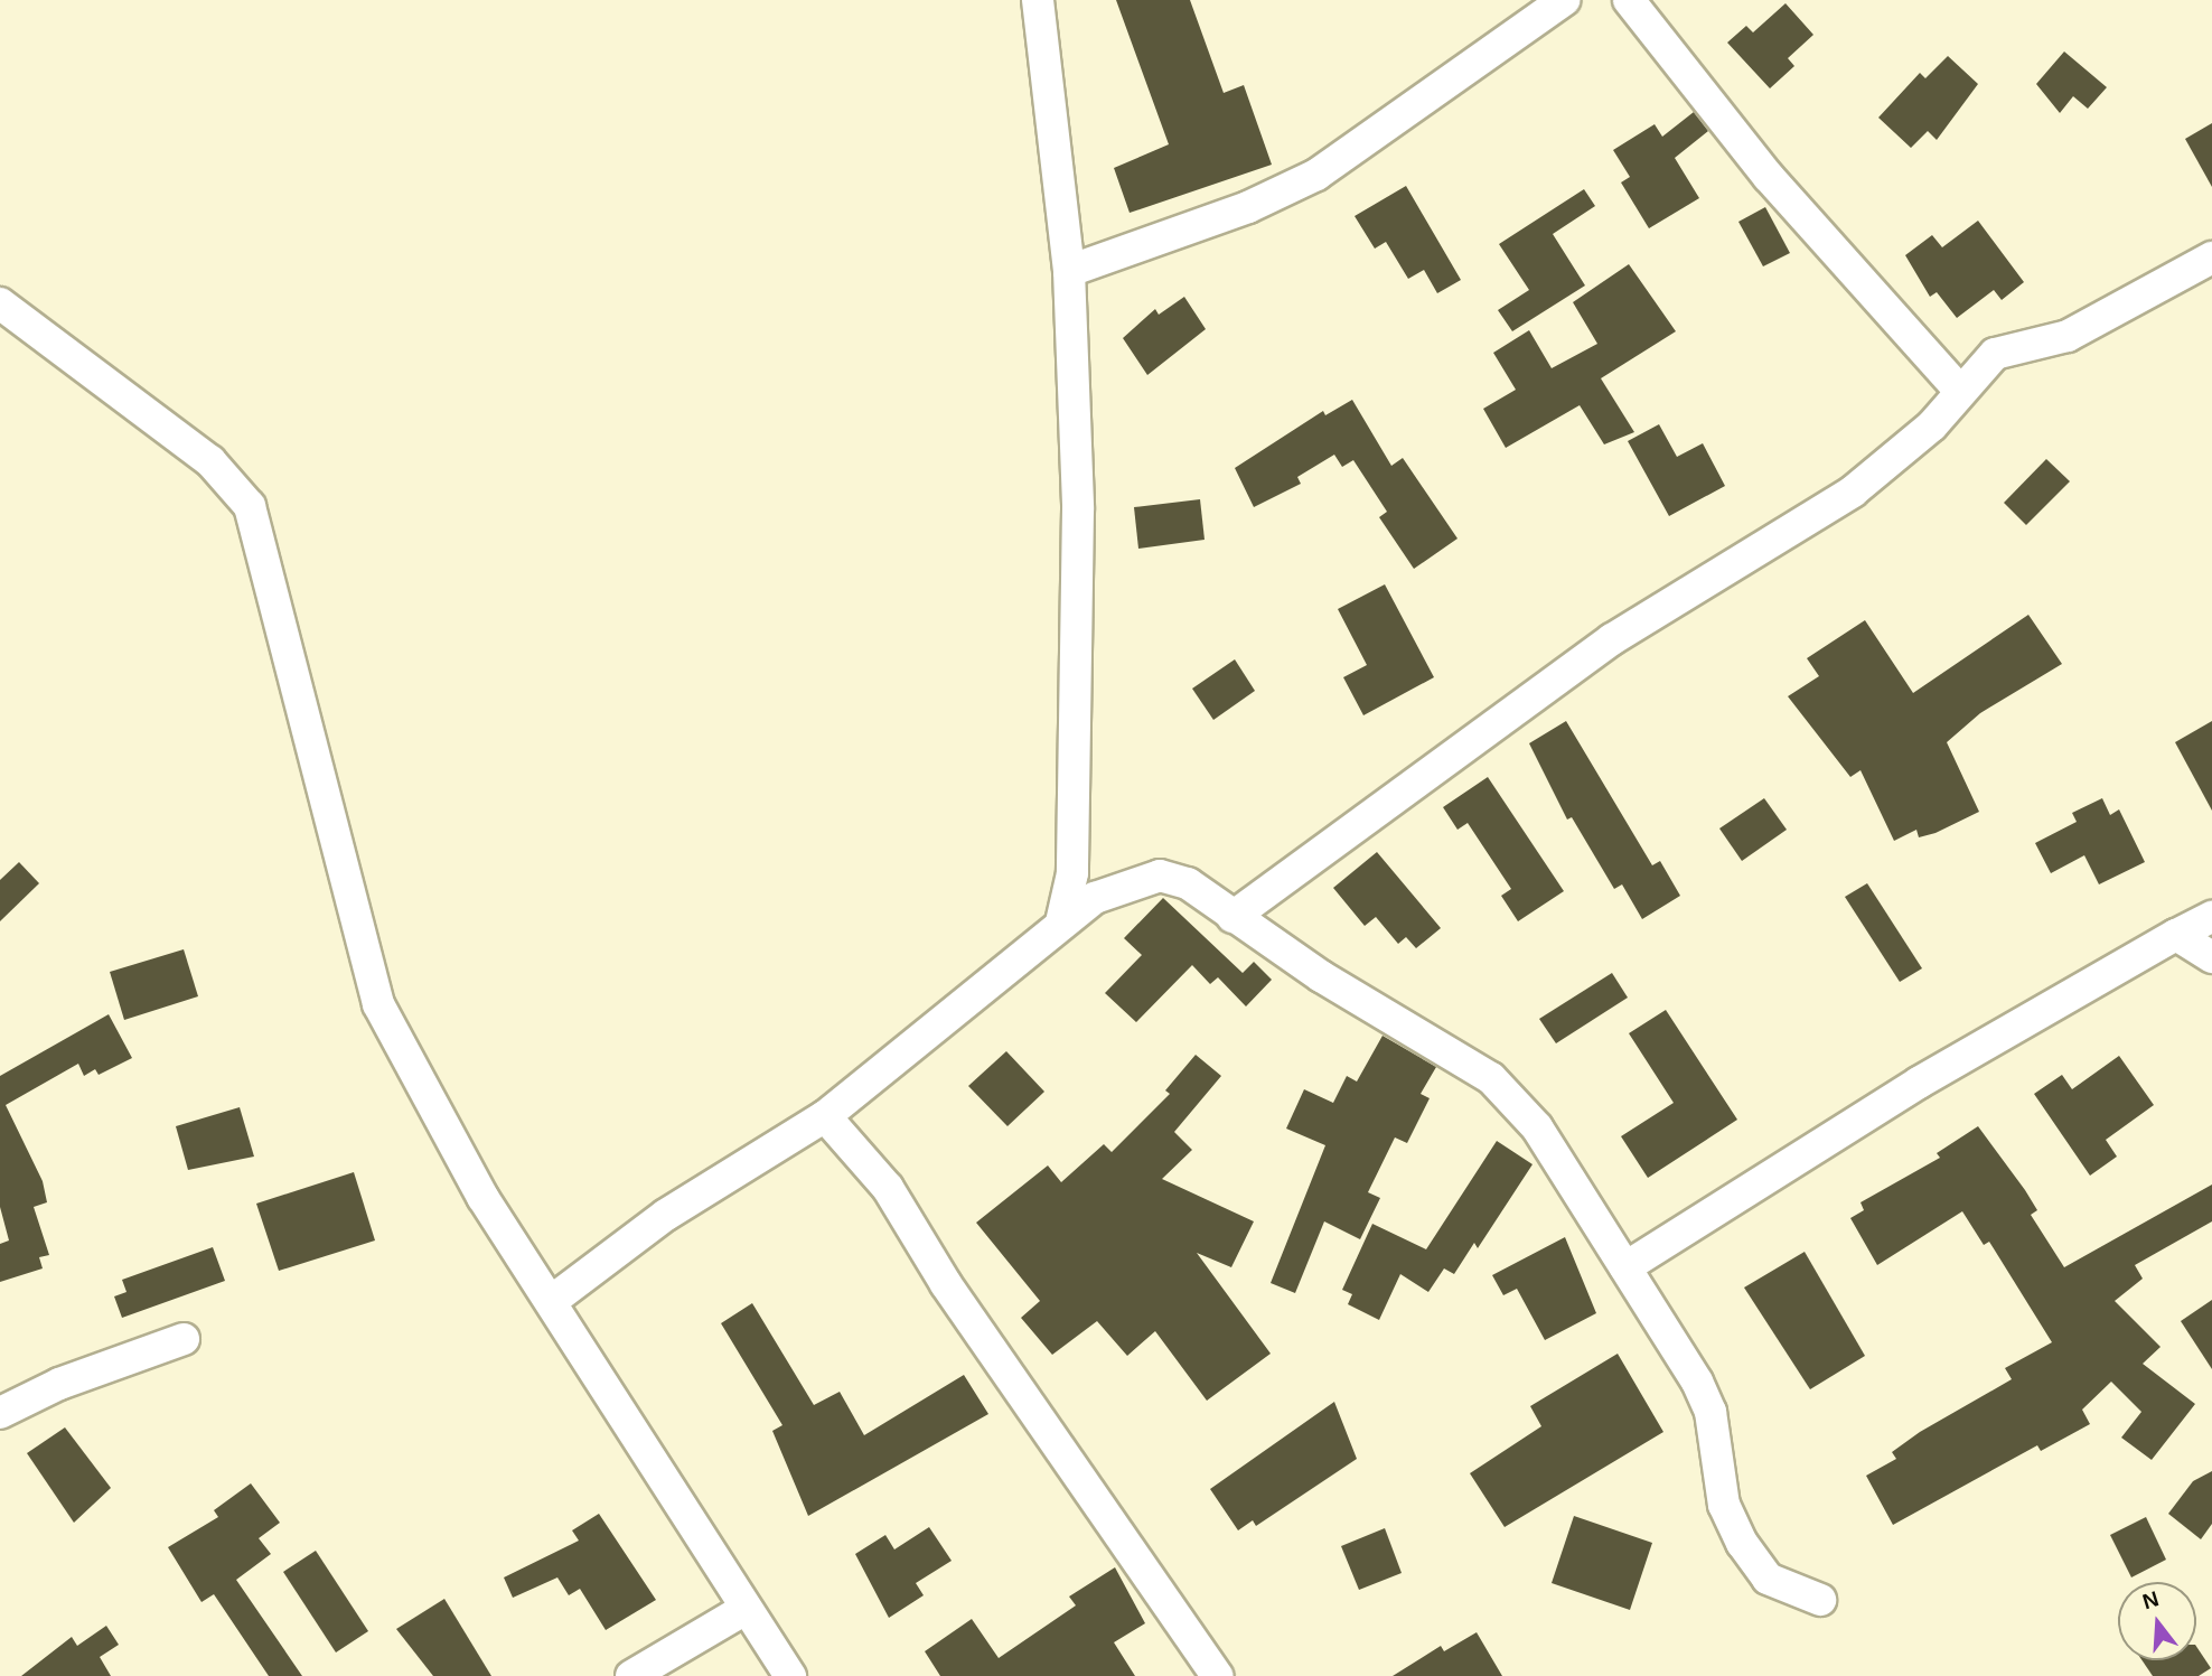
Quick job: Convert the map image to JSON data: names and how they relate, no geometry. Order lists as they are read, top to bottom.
{
  "north": "top"
}
